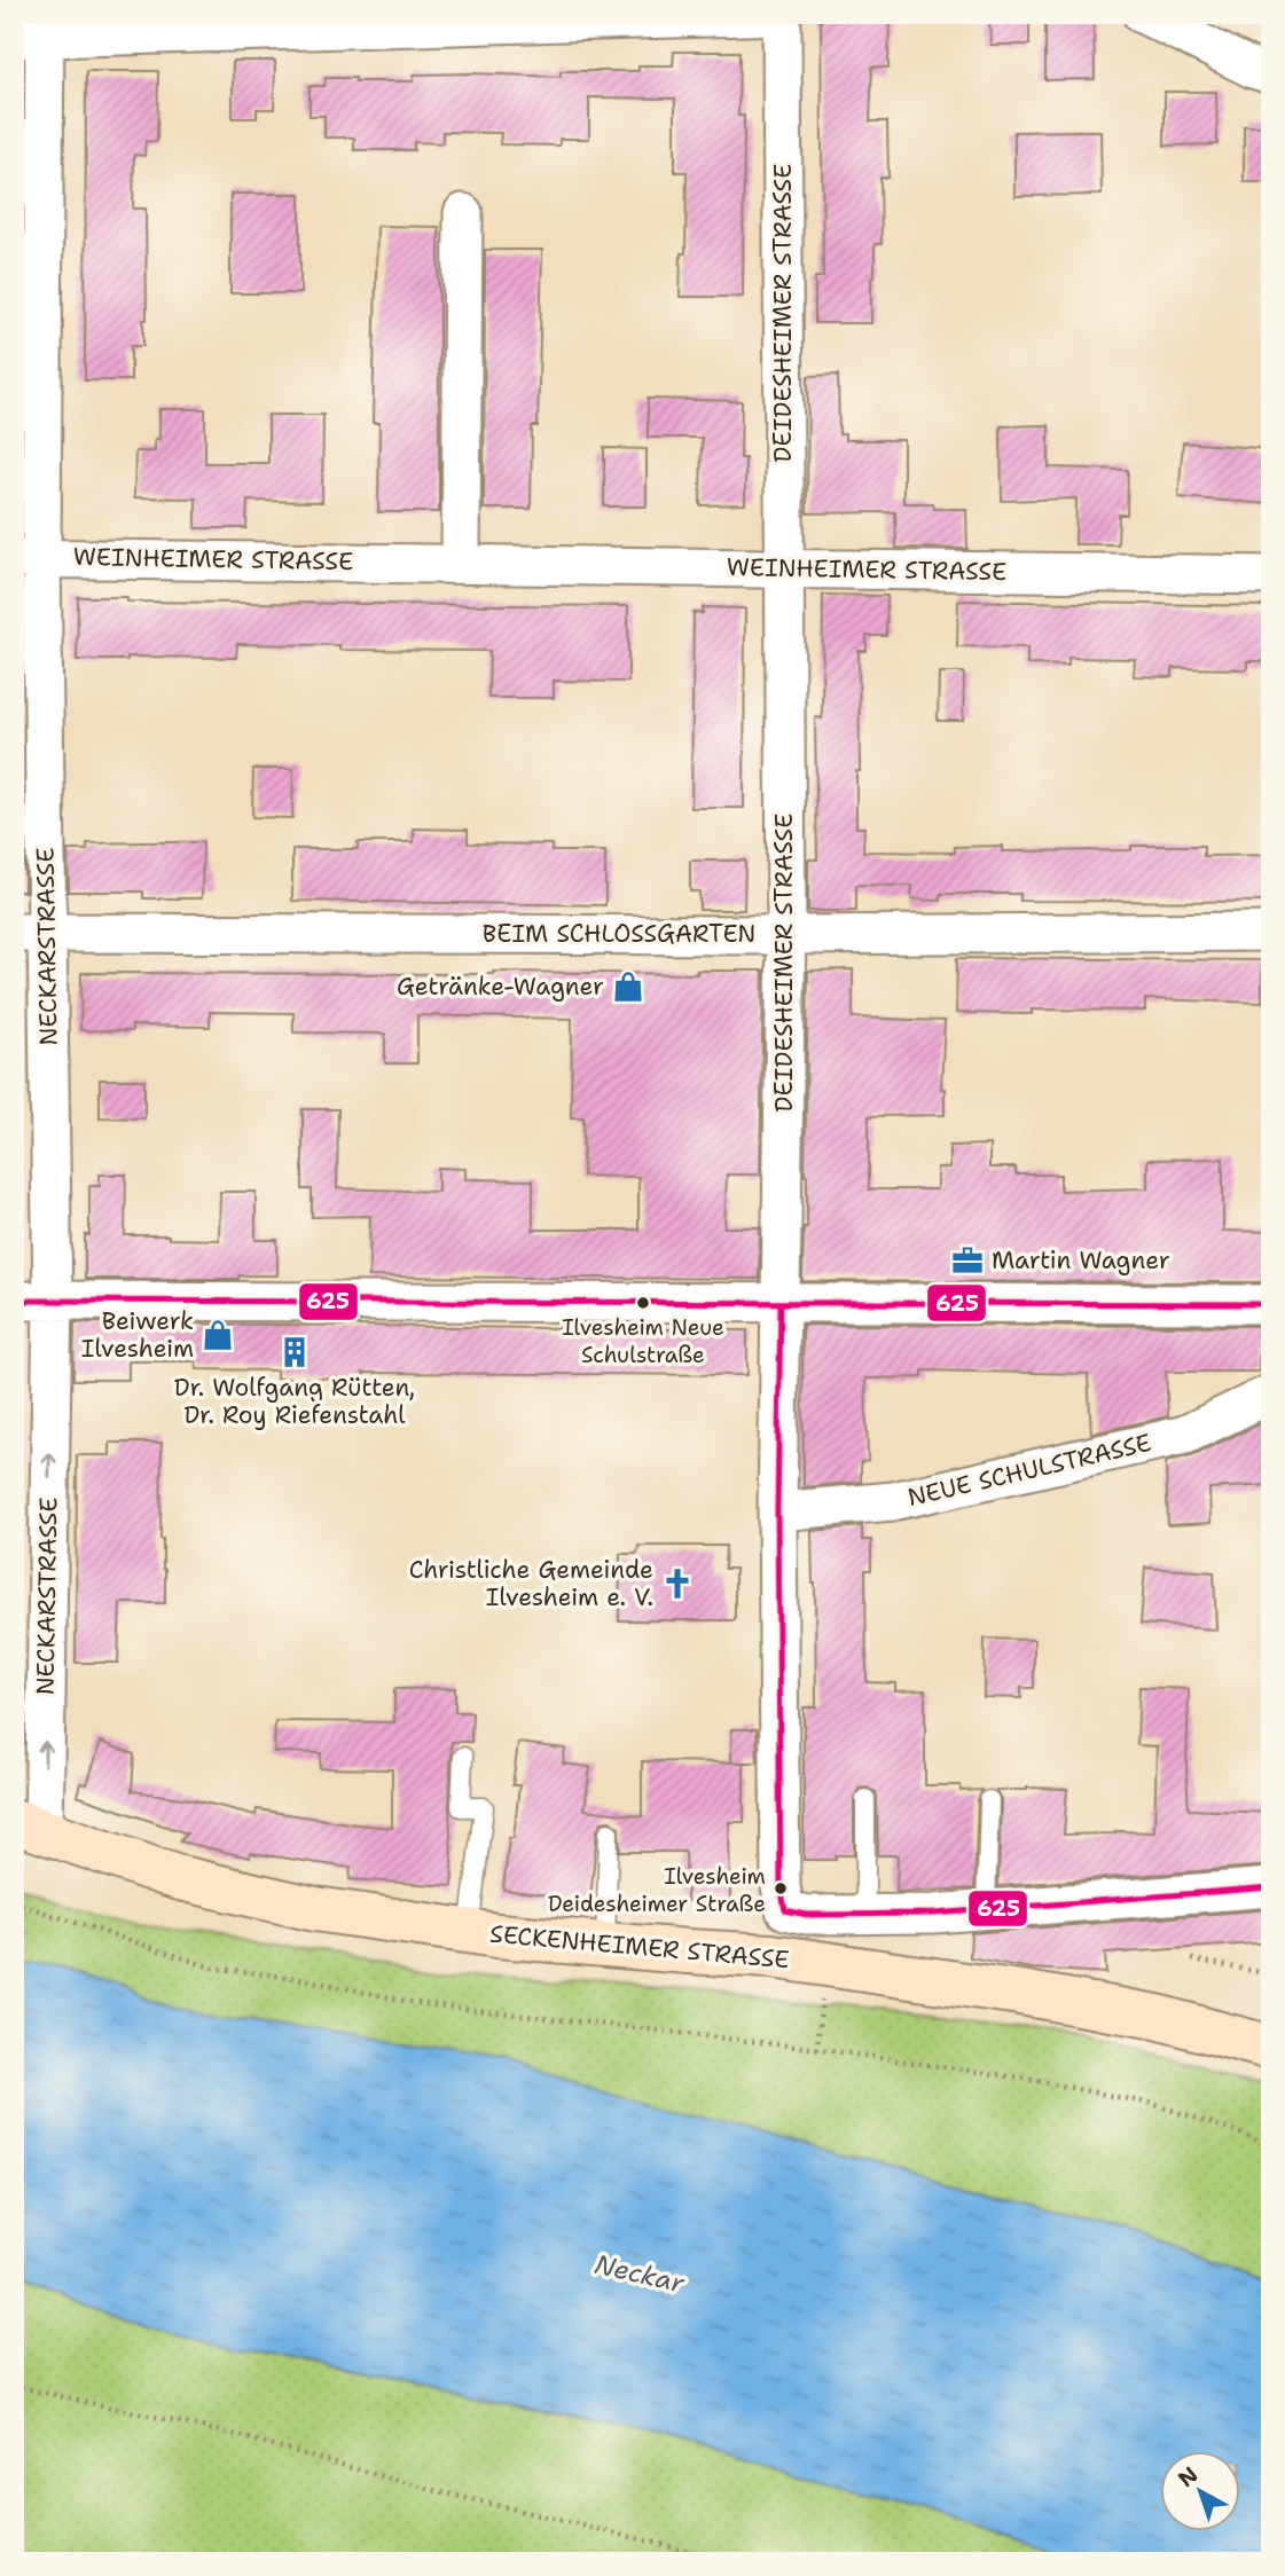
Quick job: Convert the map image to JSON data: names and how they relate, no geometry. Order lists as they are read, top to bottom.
{
  "streets": {
    "main road": ["SECKENHEIMER STRASSE"],
    "street": [
      "DEIDESHEIMER STRASSE",
      "WEINHEIMER STRASSE",
      "BEIM SCHLOSSGARTEN",
      "NECKARSTRASSE",
      "NEUE SCHULSTRASSE"
    ]
  },
  "crossings": [
    ["DEIDESHEIMER STRASSE", "WEINHEIMER STRASSE"],
    ["DEIDESHEIMER STRASSE", "BEIM SCHLOSSGARTEN"],
    ["DEIDESHEIMER STRASSE", "NEUE SCHULSTRASSE"],
    ["WEINHEIMER STRASSE", "NECKARSTRASSE"],
    ["BEIM SCHLOSSGARTEN", "NECKARSTRASSE"],
    ["NECKARSTRASSE", "SECKENHEIMER STRASSE"]
  ],
  "water": ["Neckar"],
  "places": {
    "shop": ["Getränke-Wagner", "Beiwerk Ilvesheim"],
    "office": ["Martin Wagner"],
    "other": ["Ilvesheim Neue Schulstraße", "Ilvesheim Deidesheimer Straße"],
    "building": ["Dr. Wolfgang Rütten, Dr. Roy Riefenstahl"],
    "church": ["Christliche Gemeinde Ilvesheim e. V."]
  },
  "lines": ["transit line 625"],
  "north": "top left"
}
